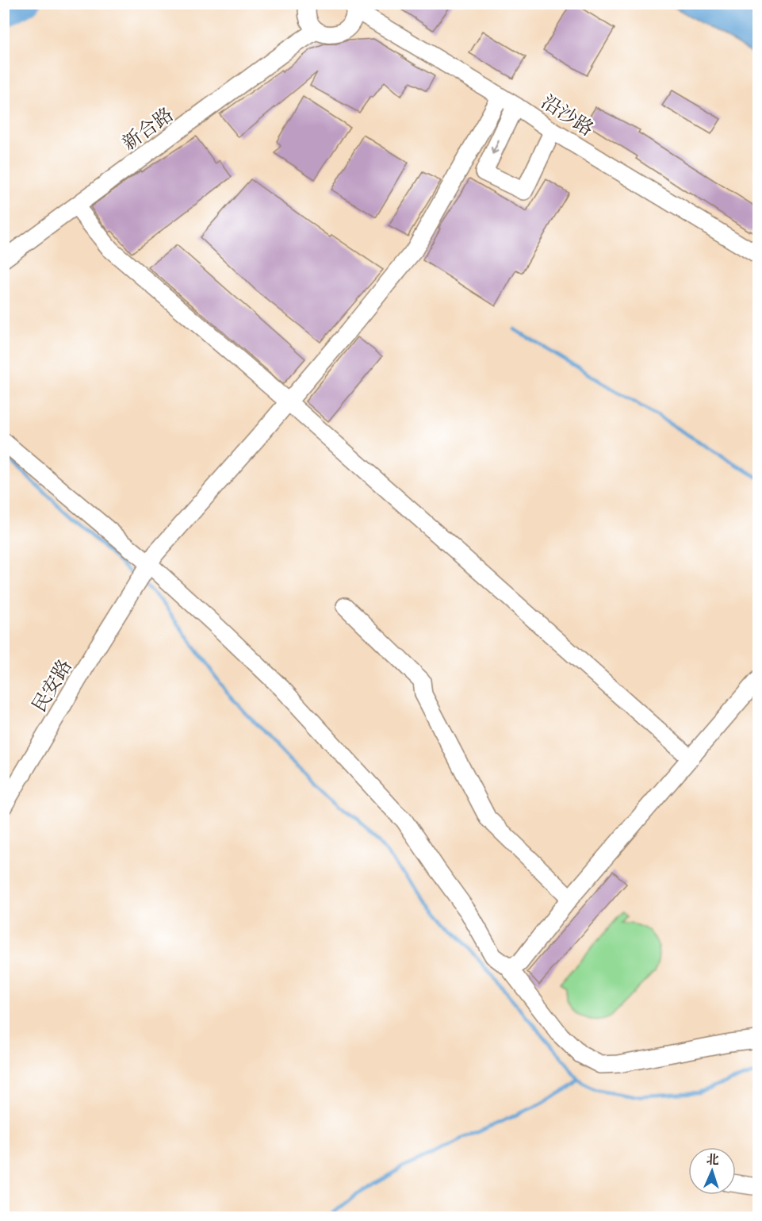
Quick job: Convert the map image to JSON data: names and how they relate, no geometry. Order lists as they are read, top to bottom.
{
  "streets": {
    "street": ["沿沙路", "新合路", "民安路"]
  },
  "crossings": [
    ["沿沙路", "民安路"]
  ],
  "north": "top"
}
